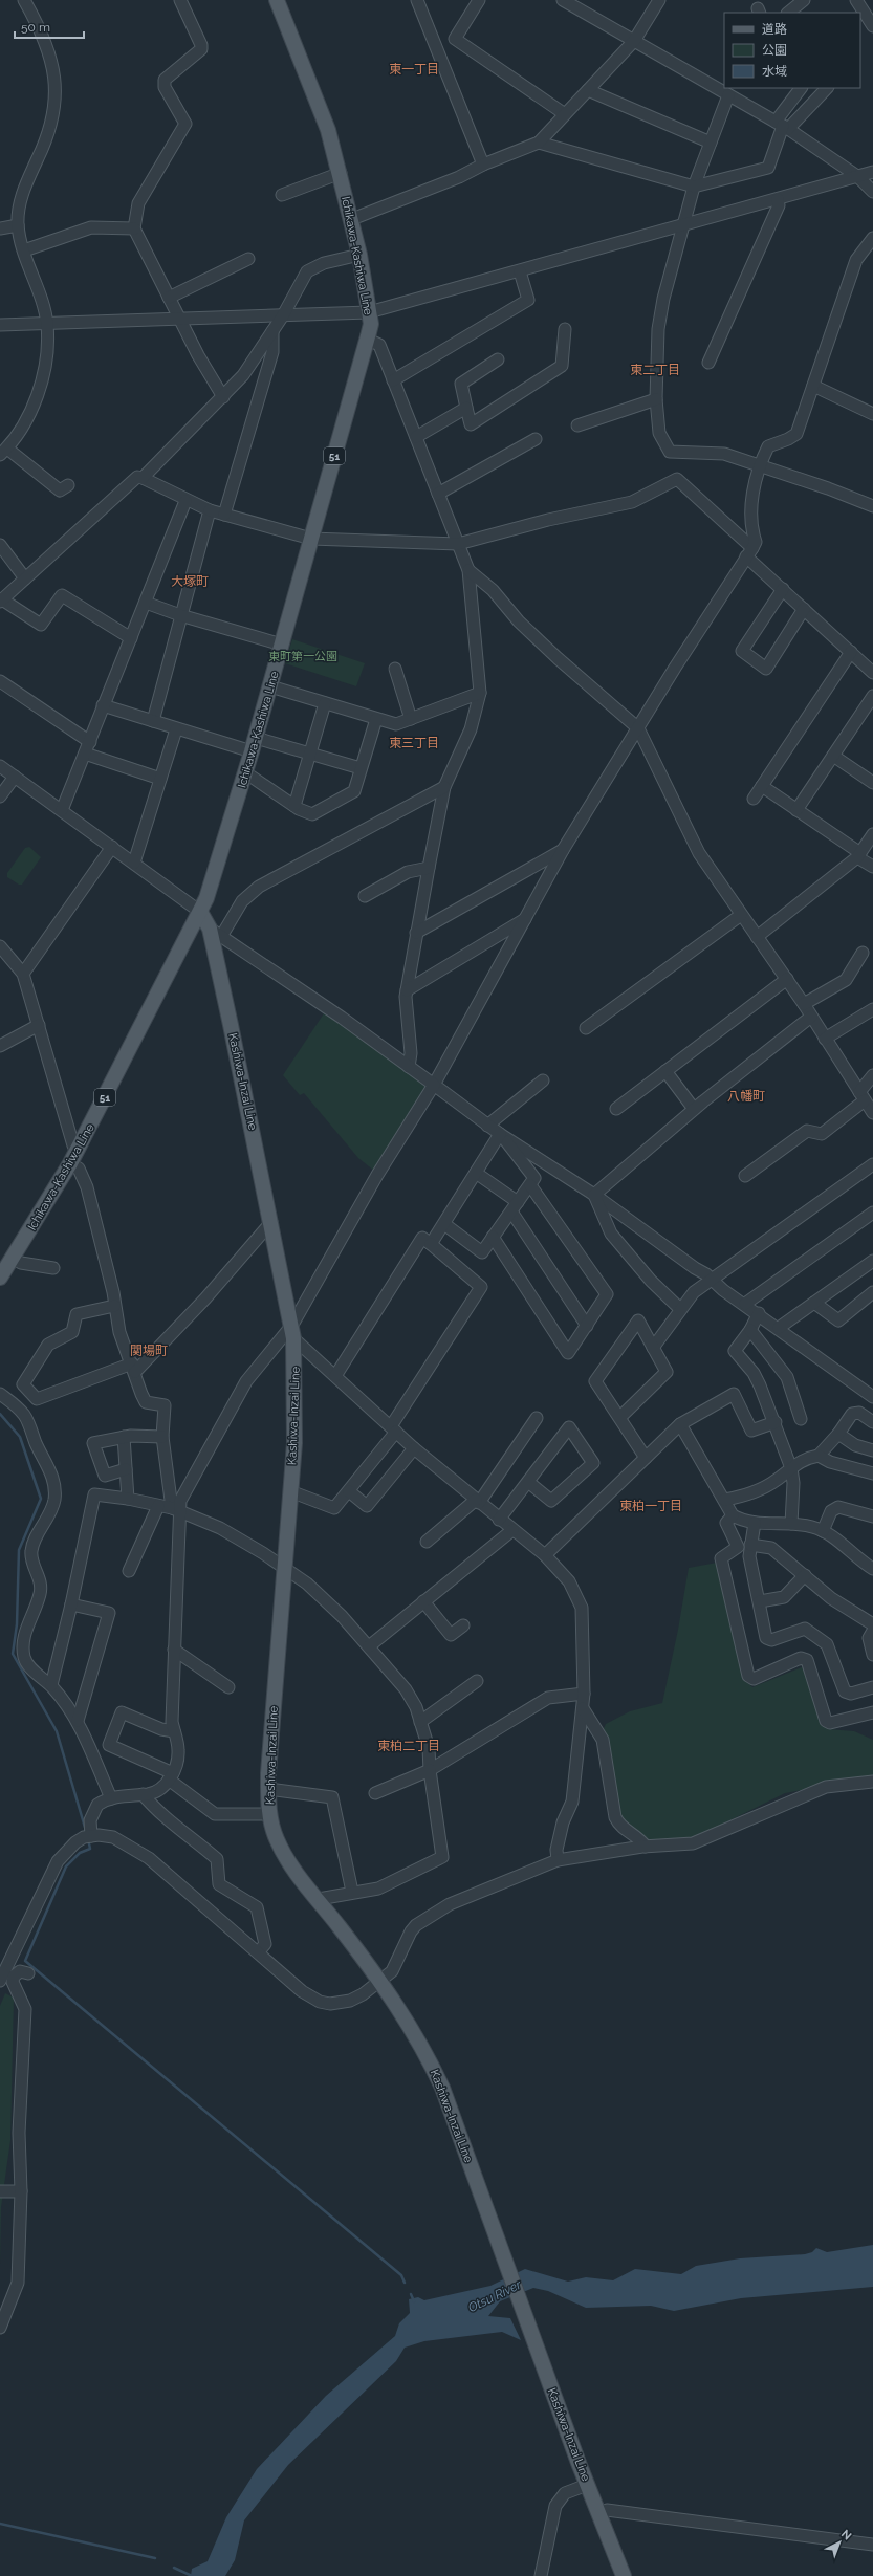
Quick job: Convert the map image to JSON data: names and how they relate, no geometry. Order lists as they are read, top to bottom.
{
  "streets": {
    "main road": ["Ichikawa-Kashiwa Line", "51", "Kashiwa-Inzai Line"]
  },
  "crossings": [
    ["Ichikawa-Kashiwa Line", "Kashiwa-Inzai Line"]
  ],
  "districts": [
    "東一丁目",
    "東二丁目",
    "大塚町",
    "東三丁目",
    "八幡町",
    "関場町",
    "東柏一丁目",
    "東柏二丁目"
  ],
  "water": ["Otsu River"],
  "parks": ["東町第一公園"],
  "legend": ["道路", "公園", "水域"],
  "scale_bar": "50 m",
  "north": "top right"
}
